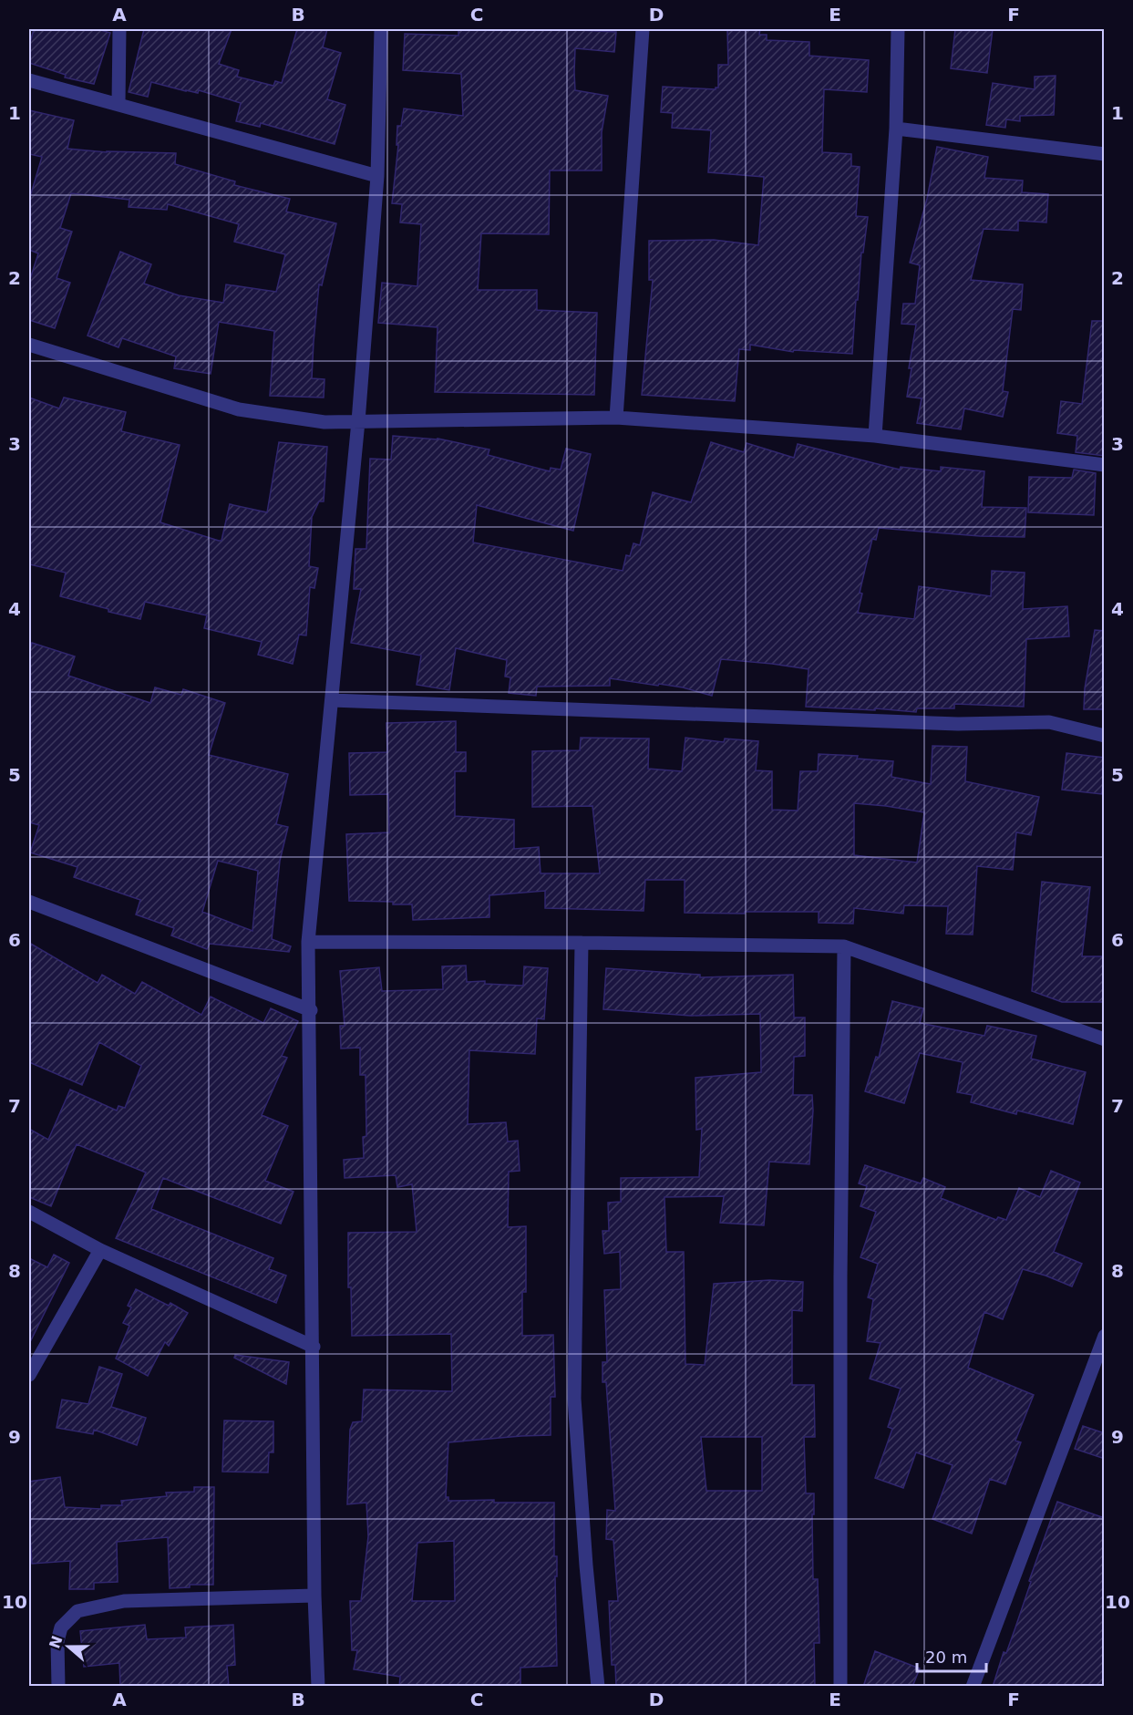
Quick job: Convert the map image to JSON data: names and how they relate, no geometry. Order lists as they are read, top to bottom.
{
  "scale_bar": "20 m",
  "north": "left",
  "grid": {
    "columns": [
      "A",
      "B",
      "C",
      "D",
      "E",
      "F"
    ],
    "rows": [
      "1",
      "2",
      "3",
      "4",
      "5",
      "6",
      "7",
      "8",
      "9",
      "10"
    ]
  }
}
